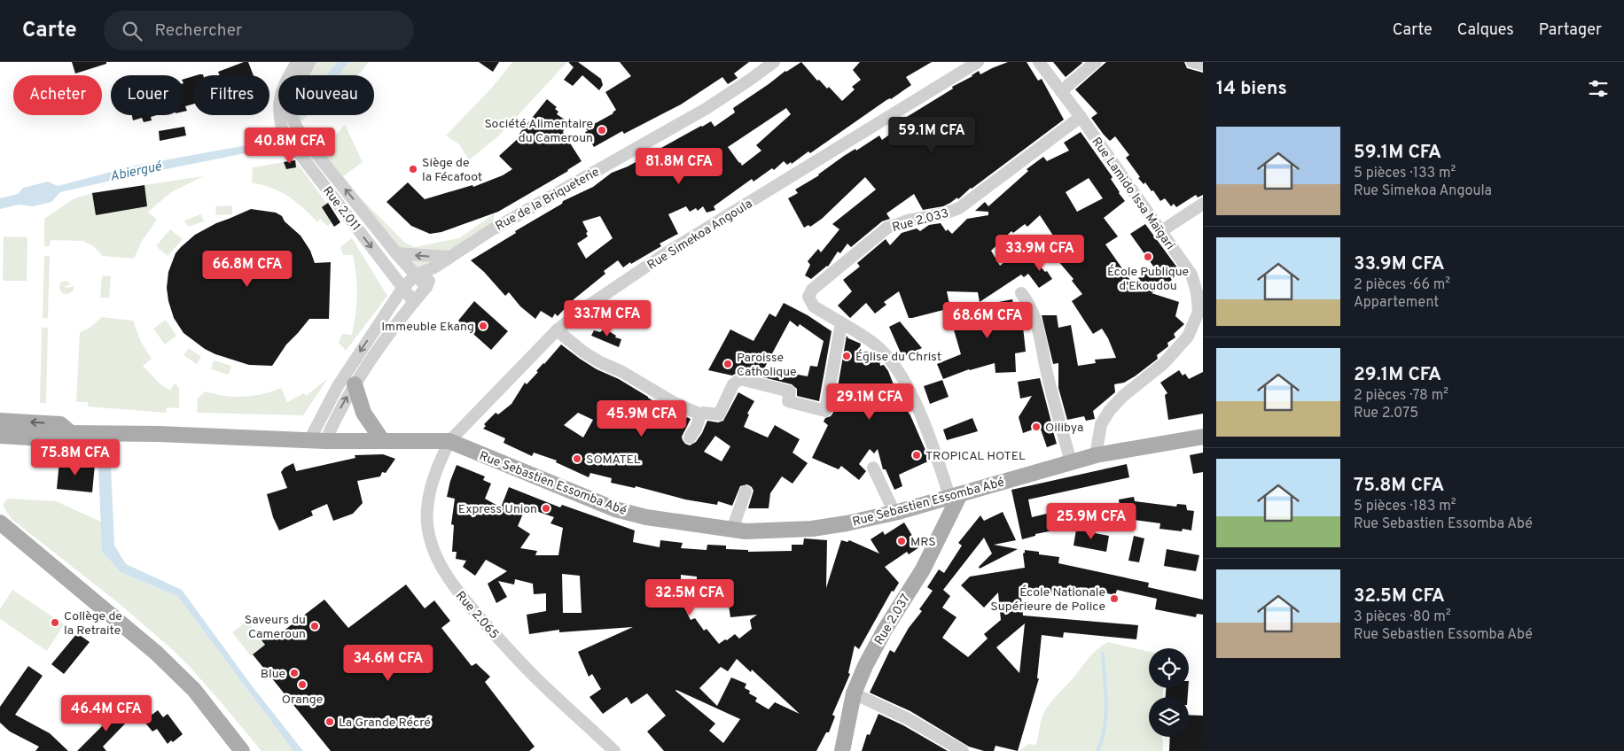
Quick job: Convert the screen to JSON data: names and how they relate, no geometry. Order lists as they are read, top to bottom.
{
  "streets": {
    "main road": ["Rue Sebastien Essomba Abé", "Rue 2.037"],
    "street": [
      "Rue Lamido Issa Maïgari",
      "Rue de la Briqueterie",
      "Rue 2.011",
      "Rue 2.033",
      "Rue Simekoa Angoula",
      "Rue 2.065"
    ]
  },
  "crossings": [
    ["Rue Lamido Issa Maïgari", "Rue 2.033"],
    ["Rue Lamido Issa Maïgari", "Rue Sebastien Essomba Abé"],
    ["Rue de la Briqueterie", "Rue 2.011"],
    ["Rue de la Briqueterie", "Rue Sebastien Essomba Abé"],
    ["Rue Simekoa Angoula", "Rue Sebastien Essomba Abé"],
    ["Rue Simekoa Angoula", "Rue 2.065"],
    ["Rue Sebastien Essomba Abé", "Rue 2.065"],
    ["Rue Sebastien Essomba Abé", "Rue 2.037"]
  ],
  "water": ["Abiergué"],
  "places": [
    "Société Alimentaire du Cameroun",
    "Siège de la Fécafoot",
    "École Publique d'Ekoudou",
    "Immeuble Ekang",
    "Église du Christ",
    "Paroisse Catholique",
    "Oilibya",
    "TROPICAL HOTEL",
    "SOMATEL",
    "Express Union",
    "MRS",
    "École Nationale Supérieure de Police",
    "Collège de la Retraite",
    "Saveurs du Cameroun",
    "Blue",
    "Orange",
    "La Grande Récré"
  ],
  "page": {
    "header": "Carte",
    "search": "Rechercher",
    "nav": ["Carte", "Calques", "Partager"],
    "heading": "14 biens",
    "chip": [
      "Acheter",
      "Louer",
      "Filtres",
      "Nouveau"
    ],
    "list": [
      {
        "name": "59.1M CFA",
        "note": "5 pièces · 133 m² · Rue Simekoa Angoula"
      },
      {
        "name": "33.9M CFA",
        "note": "2 pièces · 66 m² · Appartement"
      },
      {
        "name": "29.1M CFA",
        "note": "2 pièces · 78 m² · Rue 2.075"
      },
      {
        "name": "75.8M CFA",
        "note": "5 pièces · 183 m² · Rue Sebastien Essomba Abé"
      },
      {
        "name": "32.5M CFA",
        "note": "3 pièces · 80 m² · Rue Sebastien Essomba Abé"
      }
    ],
    "price": [
      "59.1M CFA",
      "40.8M CFA",
      "81.8M CFA",
      "33.9M CFA",
      "66.8M CFA",
      "33.7M CFA",
      "68.6M CFA",
      "29.1M CFA",
      "45.9M CFA",
      "75.8M CFA",
      "25.9M CFA",
      "32.5M CFA",
      "34.6M CFA",
      "46.4M CFA"
    ]
  }
}
